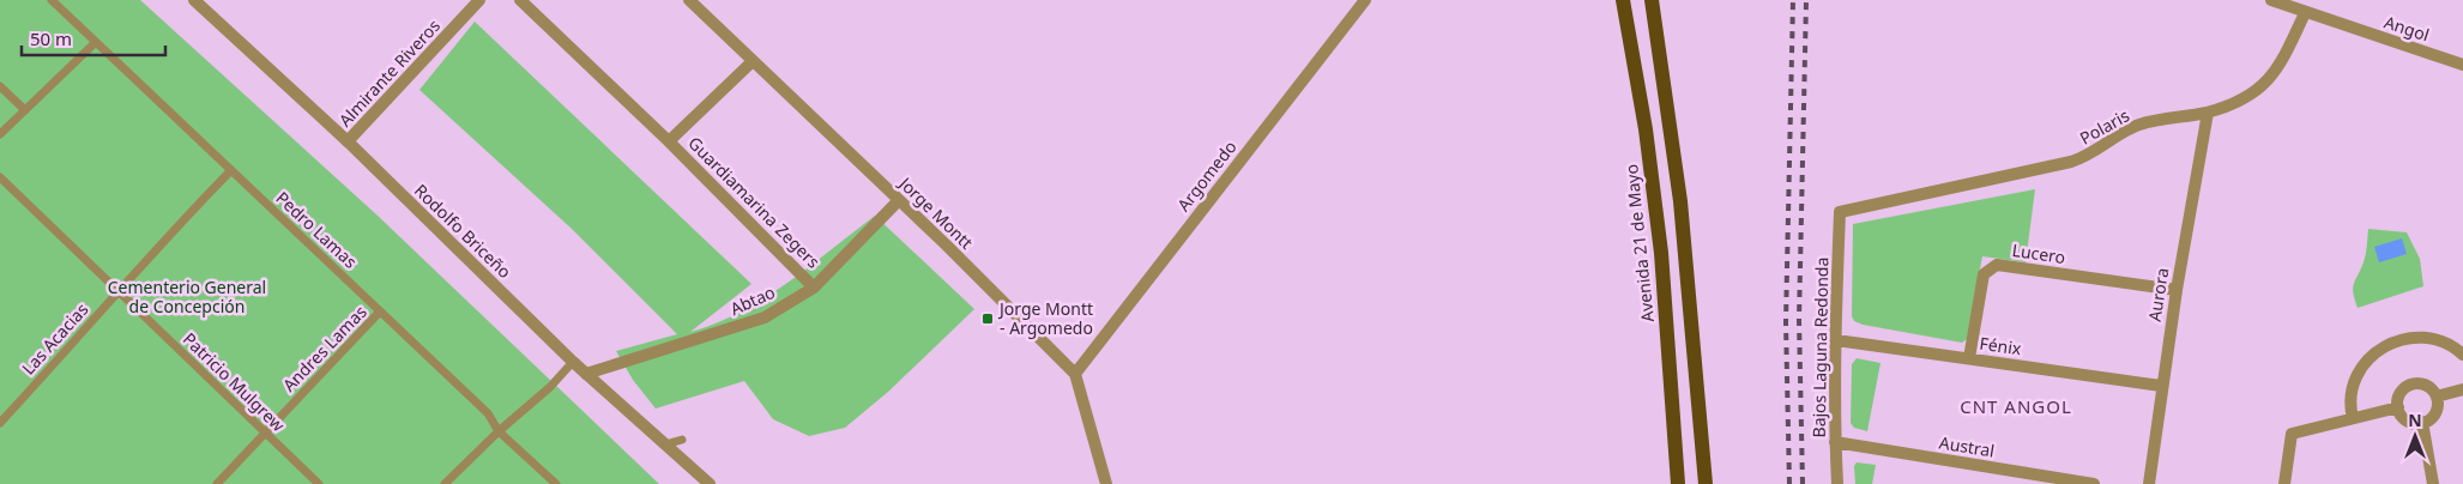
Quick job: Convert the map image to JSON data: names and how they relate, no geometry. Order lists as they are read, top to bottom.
{
  "streets": {
    "main road": ["Avenida 21 de Mayo"],
    "street": [
      "Angol",
      "Almirante Riveros",
      "Polaris",
      "Argomedo",
      "Guardiamarina Zegers",
      "Jorge Montt",
      "Rodolfo Briceño",
      "Lucero",
      "Aurora",
      "Abtao",
      "Fénix",
      "Bajos Laguna Redonda",
      "Austral"
    ],
    "lane": [
      "Pedro Lamas",
      "Las Acacias",
      "Andres Lamas",
      "Patricio Mulgrew"
    ]
  },
  "crossings": [
    ["Angol", "Polaris"],
    ["Almirante Riveros", "Rodolfo Briceño"],
    ["Polaris", "Aurora"],
    ["Polaris", "Bajos Laguna Redonda"],
    ["Argomedo", "Jorge Montt"],
    ["Guardiamarina Zegers", "Jorge Montt"],
    ["Guardiamarina Zegers", "Abtao"],
    ["Jorge Montt", "Abtao"],
    ["Pedro Lamas", "Las Acacias"],
    ["Pedro Lamas", "Andres Lamas"],
    ["Rodolfo Briceño", "Abtao"],
    ["Lucero", "Aurora"],
    ["Lucero", "Fénix"],
    ["Aurora", "Fénix"],
    ["Las Acacias", "Patricio Mulgrew"],
    ["Fénix", "Bajos Laguna Redonda"],
    ["Bajos Laguna Redonda", "Austral"],
    ["Andres Lamas", "Patricio Mulgrew"]
  ],
  "districts": ["CNT ANGOL"],
  "parks": ["Cementerio General de Concepción"],
  "places": {
    "transit": ["Jorge Montt - Argomedo"]
  },
  "scale_bar": "50 m",
  "north": "top"
}
